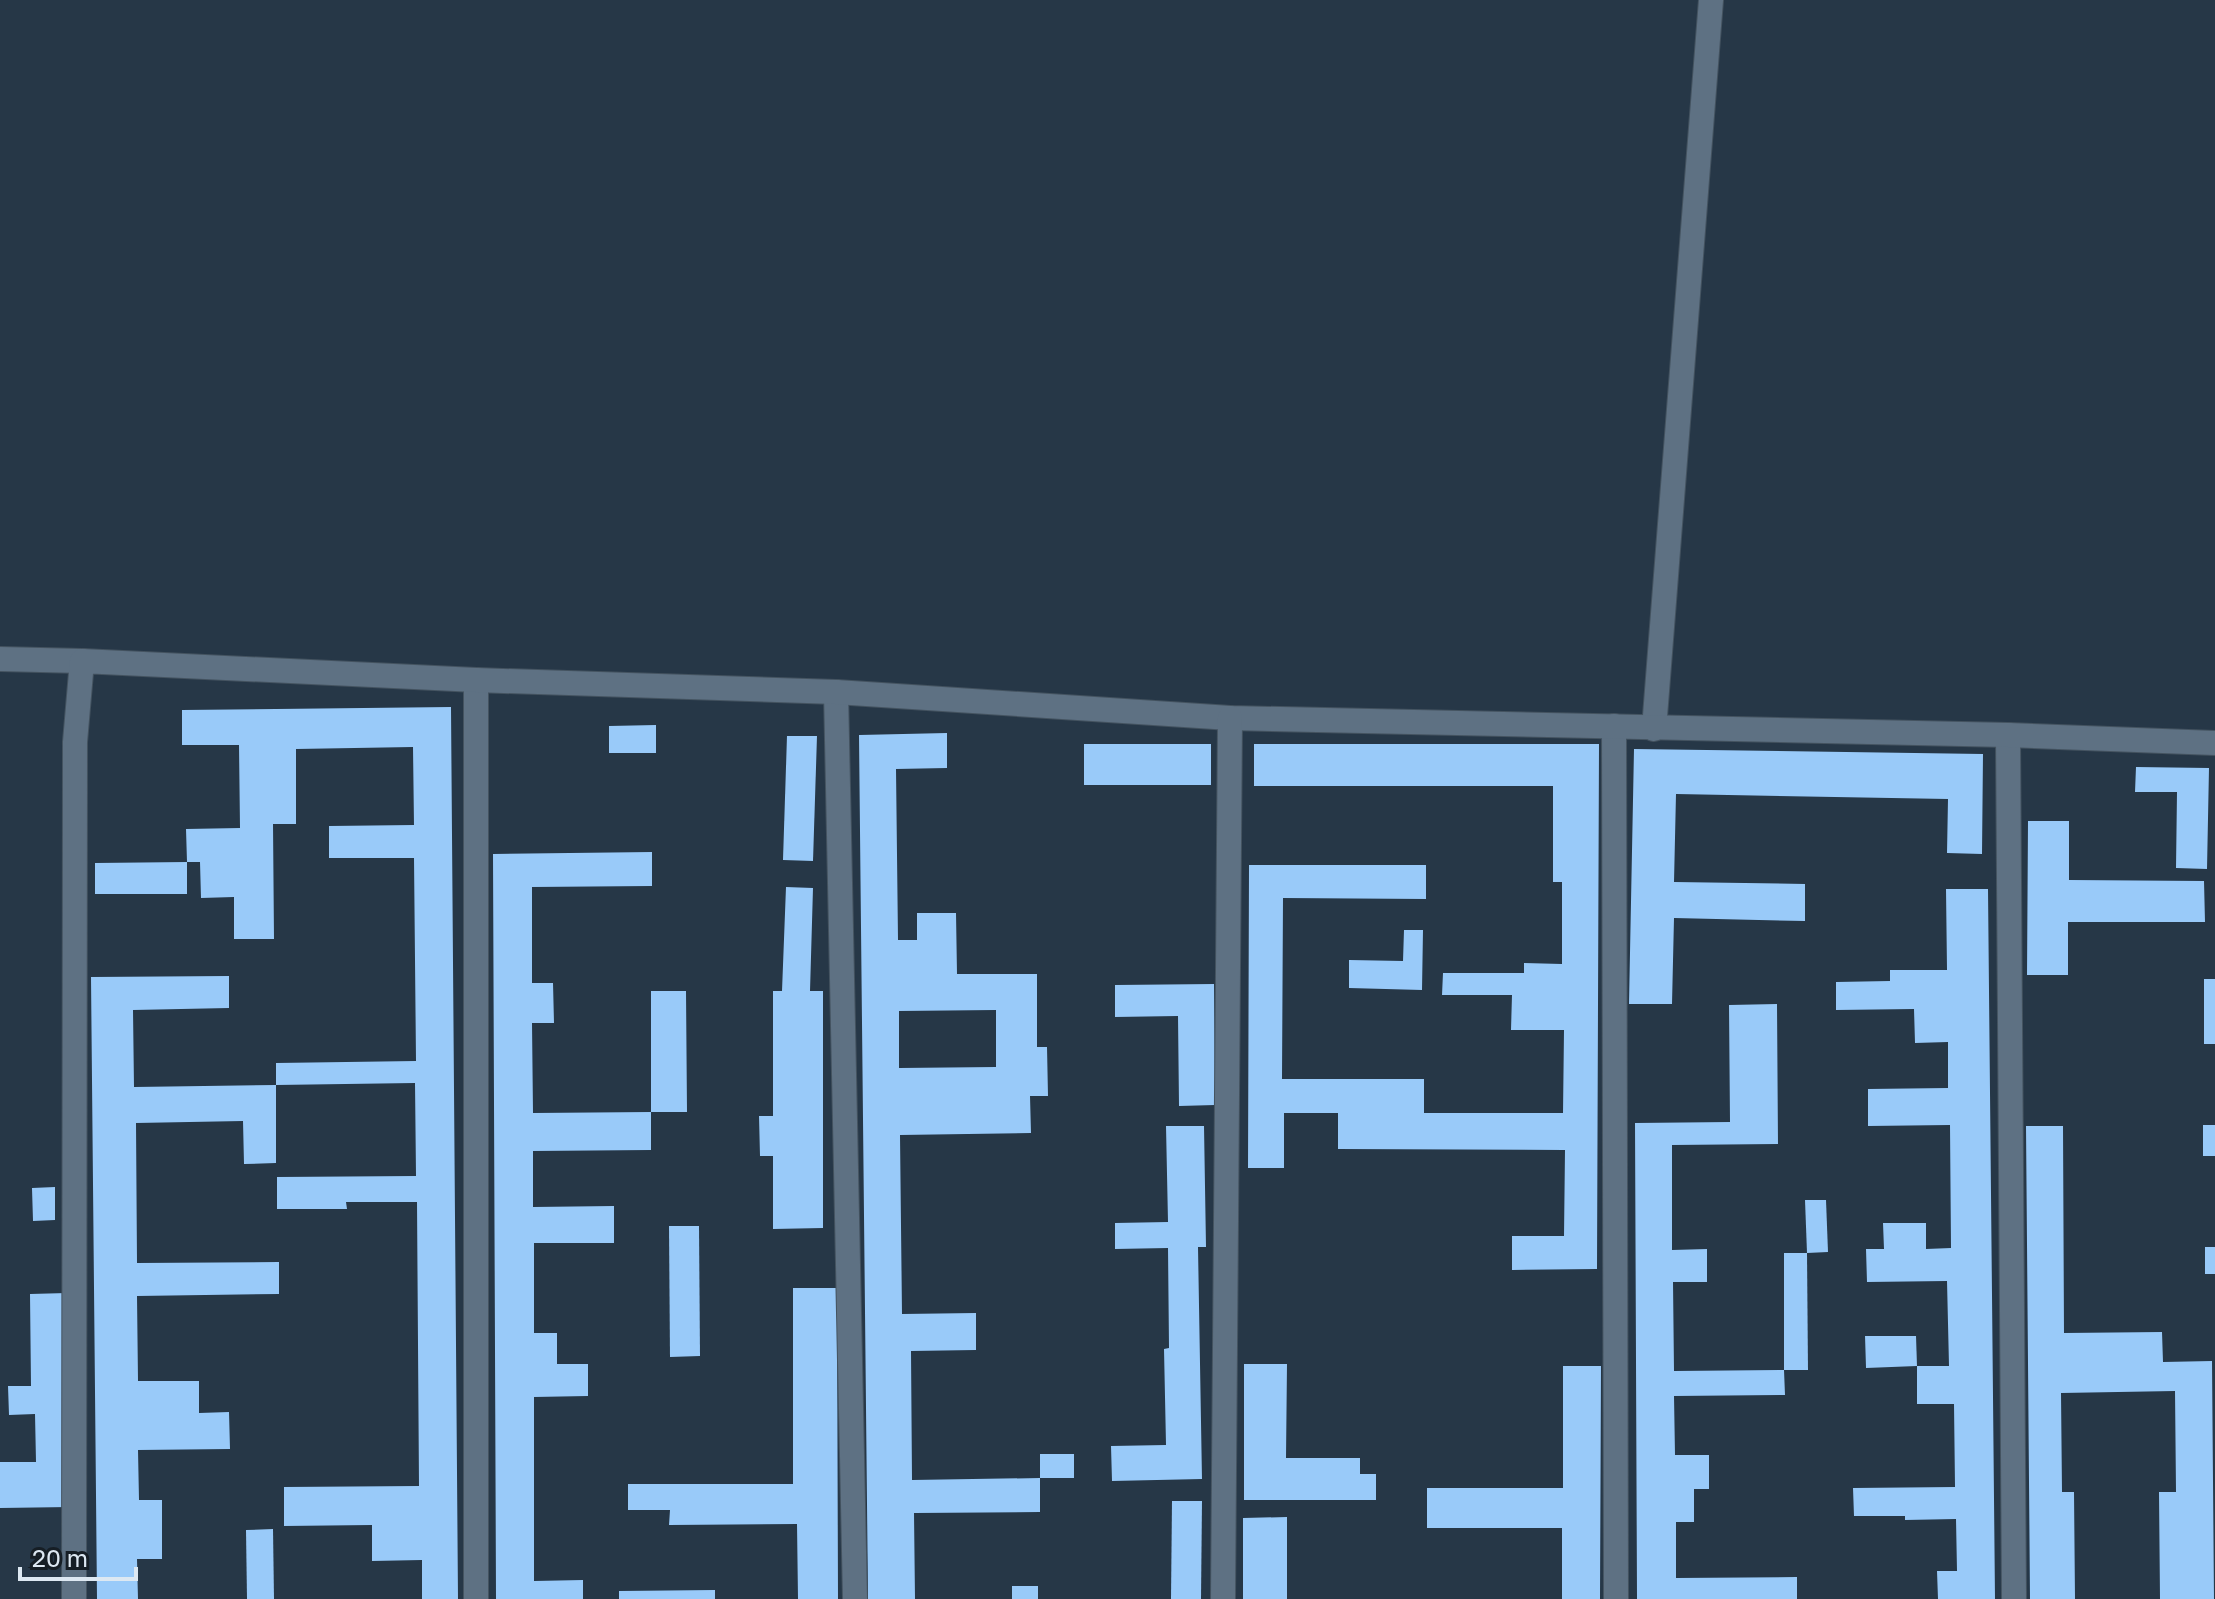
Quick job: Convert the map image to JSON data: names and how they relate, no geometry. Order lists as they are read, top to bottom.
{
  "scale_bar": "20 m"
}
